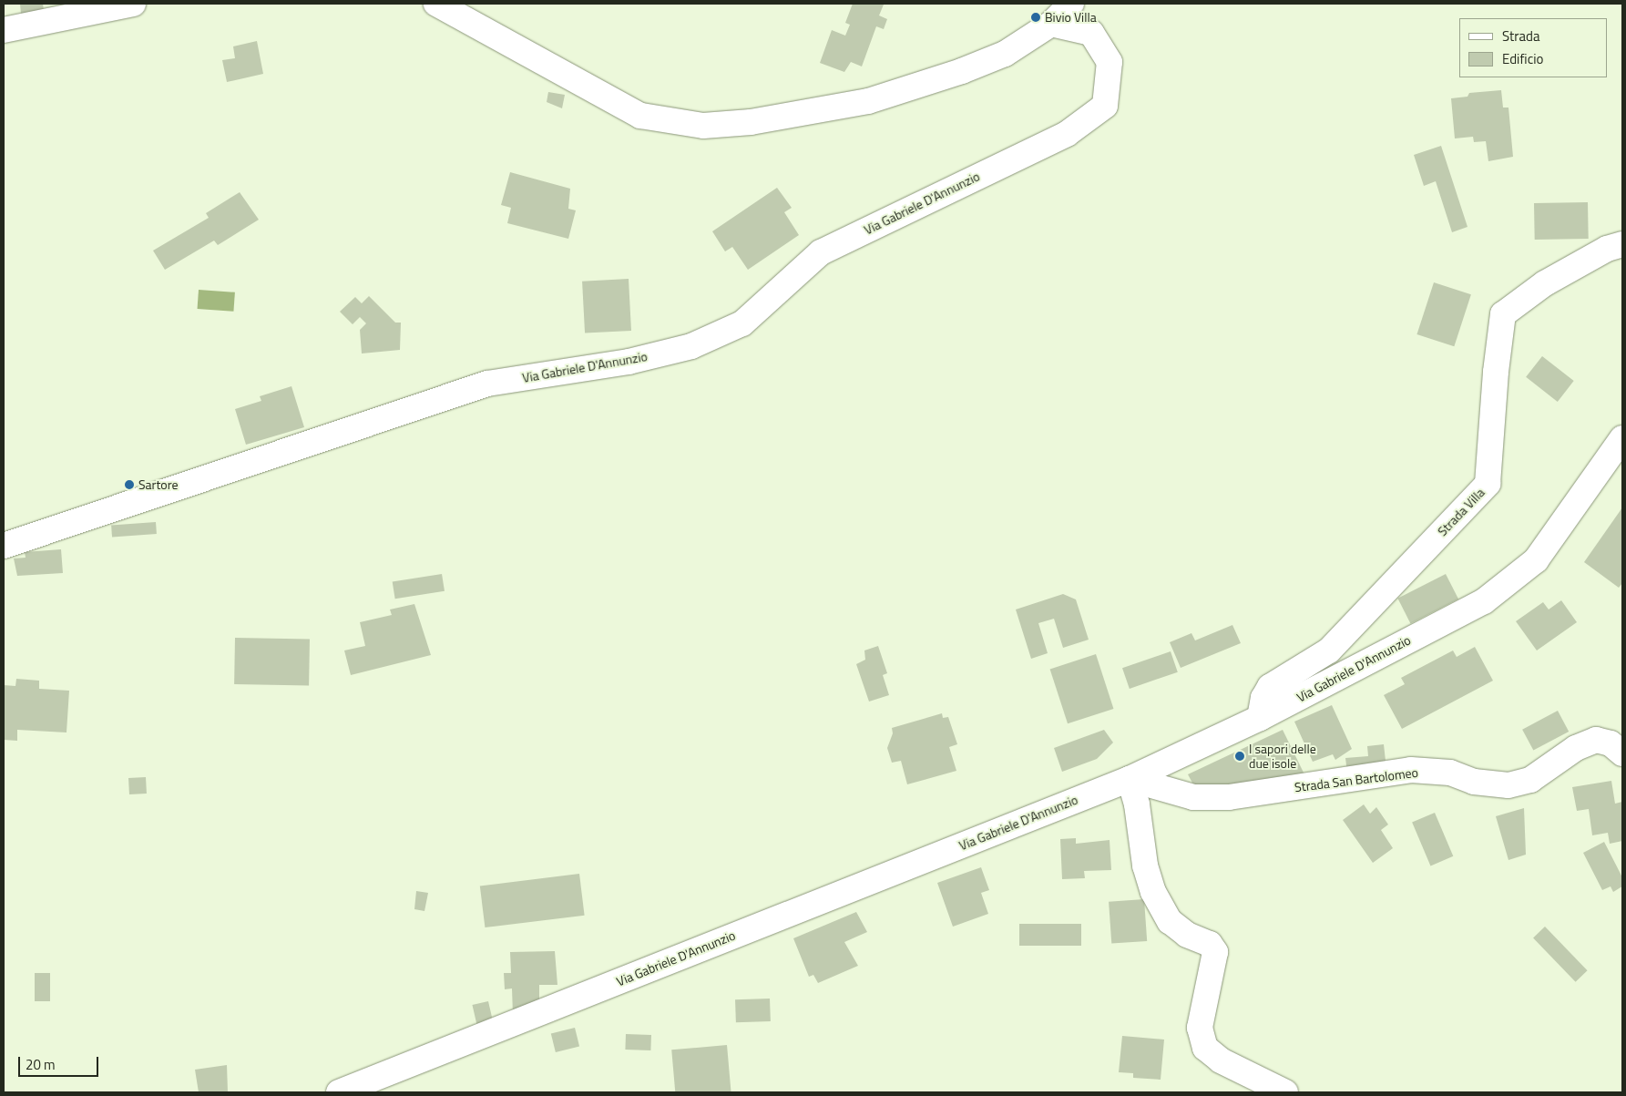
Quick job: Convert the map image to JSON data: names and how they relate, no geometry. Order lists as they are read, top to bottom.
{
  "streets": {
    "street": ["Via Gabriele D'Annunzio", "Strada Villa", "Strada San Bartolomeo"]
  },
  "crossings": [
    ["Via Gabriele D'Annunzio", "Strada Villa"],
    ["Via Gabriele D'Annunzio", "Strada San Bartolomeo"]
  ],
  "places": ["Bivio Villa", "Sartore", "I sapori delle due isole"],
  "legend": ["Strada", "Edificio"],
  "scale_bar": "20 m"
}
